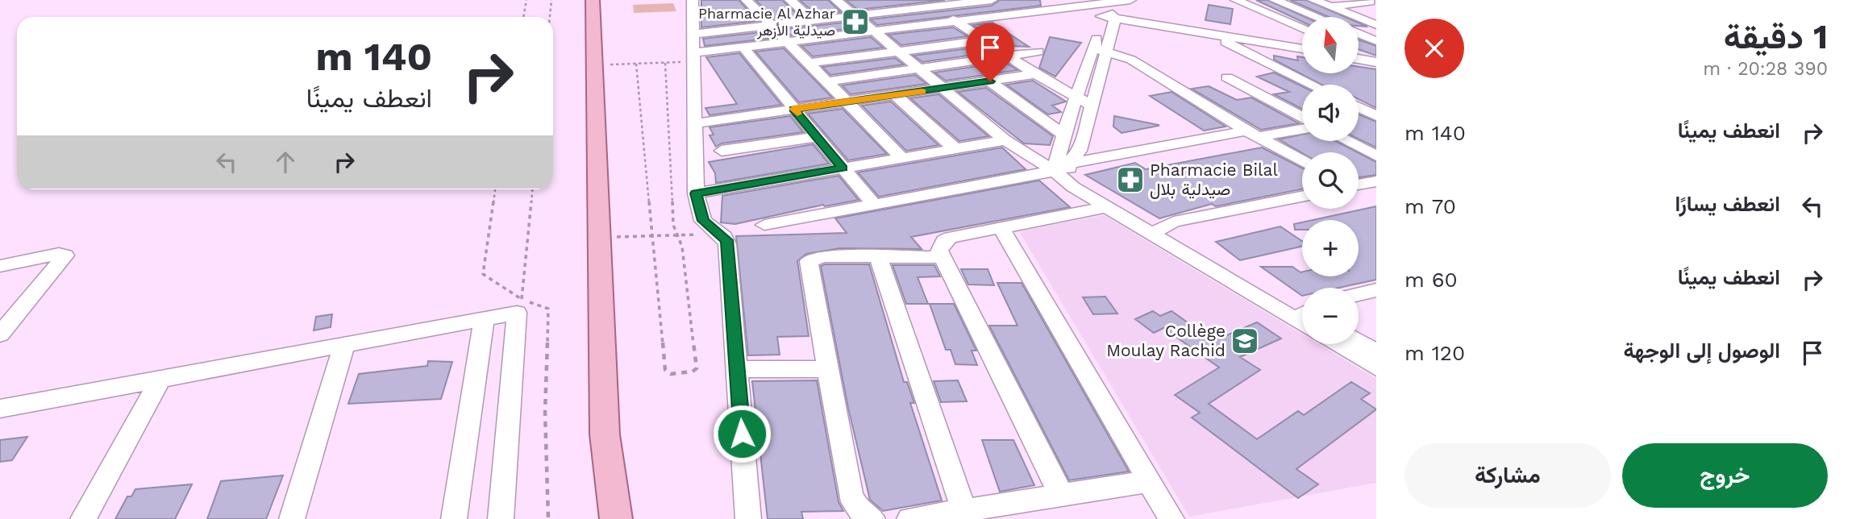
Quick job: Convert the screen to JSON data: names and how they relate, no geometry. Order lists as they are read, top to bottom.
{
  "places": {
    "pharmacy": ["Pharmacie Al Azhar صيدلية الأزهر", "Pharmacie Bilal صيدلية بلال"],
    "school or university": ["Collège Moulay Rachid"]
  },
  "north": "top",
  "page": {
    "heading": ["1 دقيقة", "390 m · 20:28"],
    "map_buttons": ["+", "−"],
    "turn": ["140 m", "انعطف يمينًا"],
    "list": [
      {
        "name": "انعطف يمينًا",
        "value": "140 m"
      },
      {
        "name": "انعطف يسارًا",
        "value": "70 m"
      },
      {
        "name": "انعطف يمينًا",
        "value": "60 m"
      },
      {
        "name": "الوصول إلى الوجهة",
        "value": "120 m"
      }
    ],
    "buttons": ["خروج", "مشاركة"]
  }
}
